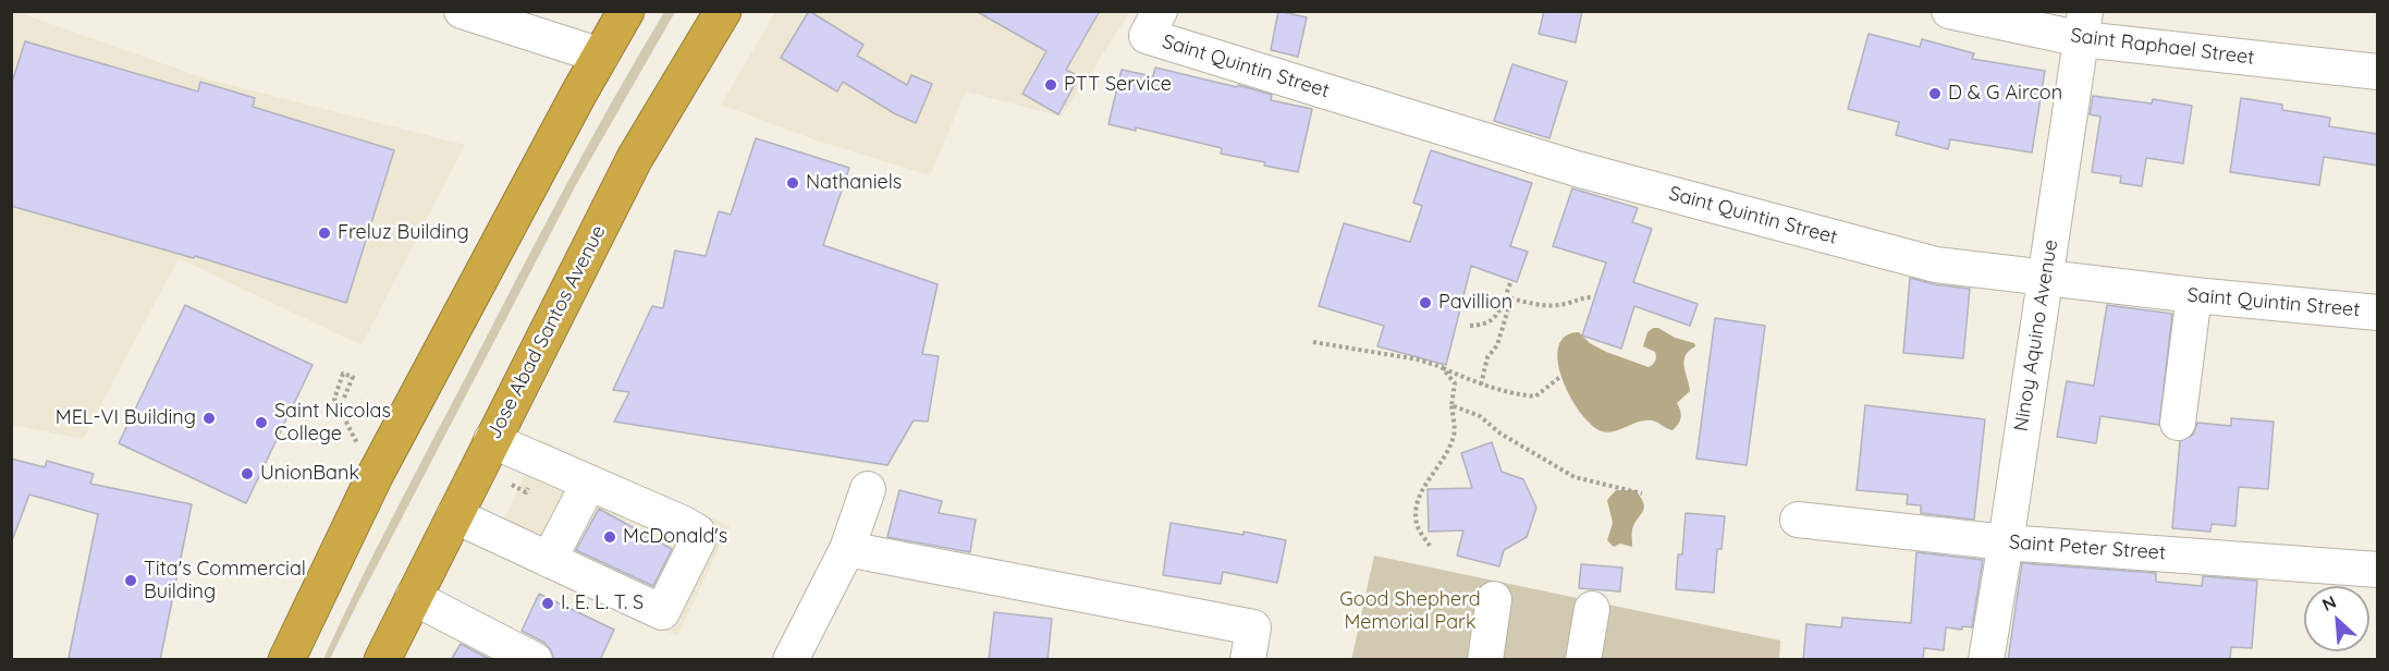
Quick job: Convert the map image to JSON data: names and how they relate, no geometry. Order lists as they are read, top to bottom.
{
  "streets": {
    "highway": ["Jose Abad Santos Avenue"],
    "street": [
      "Saint Raphael Street",
      "Saint Quintin Street",
      "Ninoy Aquino Avenue",
      "Saint Peter Street"
    ]
  },
  "crossings": [
    ["Saint Raphael Street", "Ninoy Aquino Avenue"],
    ["Saint Quintin Street", "Ninoy Aquino Avenue"],
    ["Ninoy Aquino Avenue", "Saint Peter Street"]
  ],
  "parks": ["Good Shepherd Memorial Park"],
  "places": [
    "PTT Service",
    "D & G Aircon",
    "Nathaniels",
    "Freluz Building",
    "Pavillion",
    "MEL-VI Building",
    "Saint Nicolas College",
    "UnionBank",
    "McDonald's",
    "Tita's Commercial Building",
    "I. E. L. T. S"
  ],
  "north": "top left"
}
